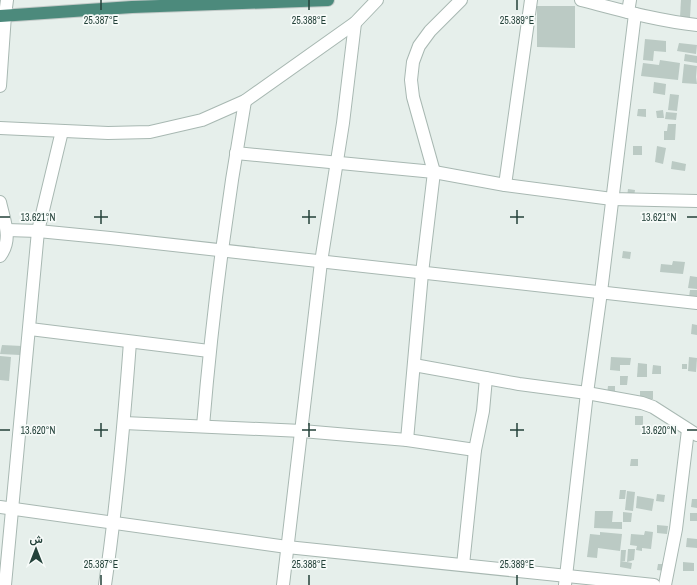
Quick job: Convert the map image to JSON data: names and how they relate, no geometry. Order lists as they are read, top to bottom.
{
  "north": "top",
  "coordinates": [
    "25.387°E",
    "25.388°E",
    "25.389°E",
    "13.621°N",
    "13.620°N"
  ]
}
